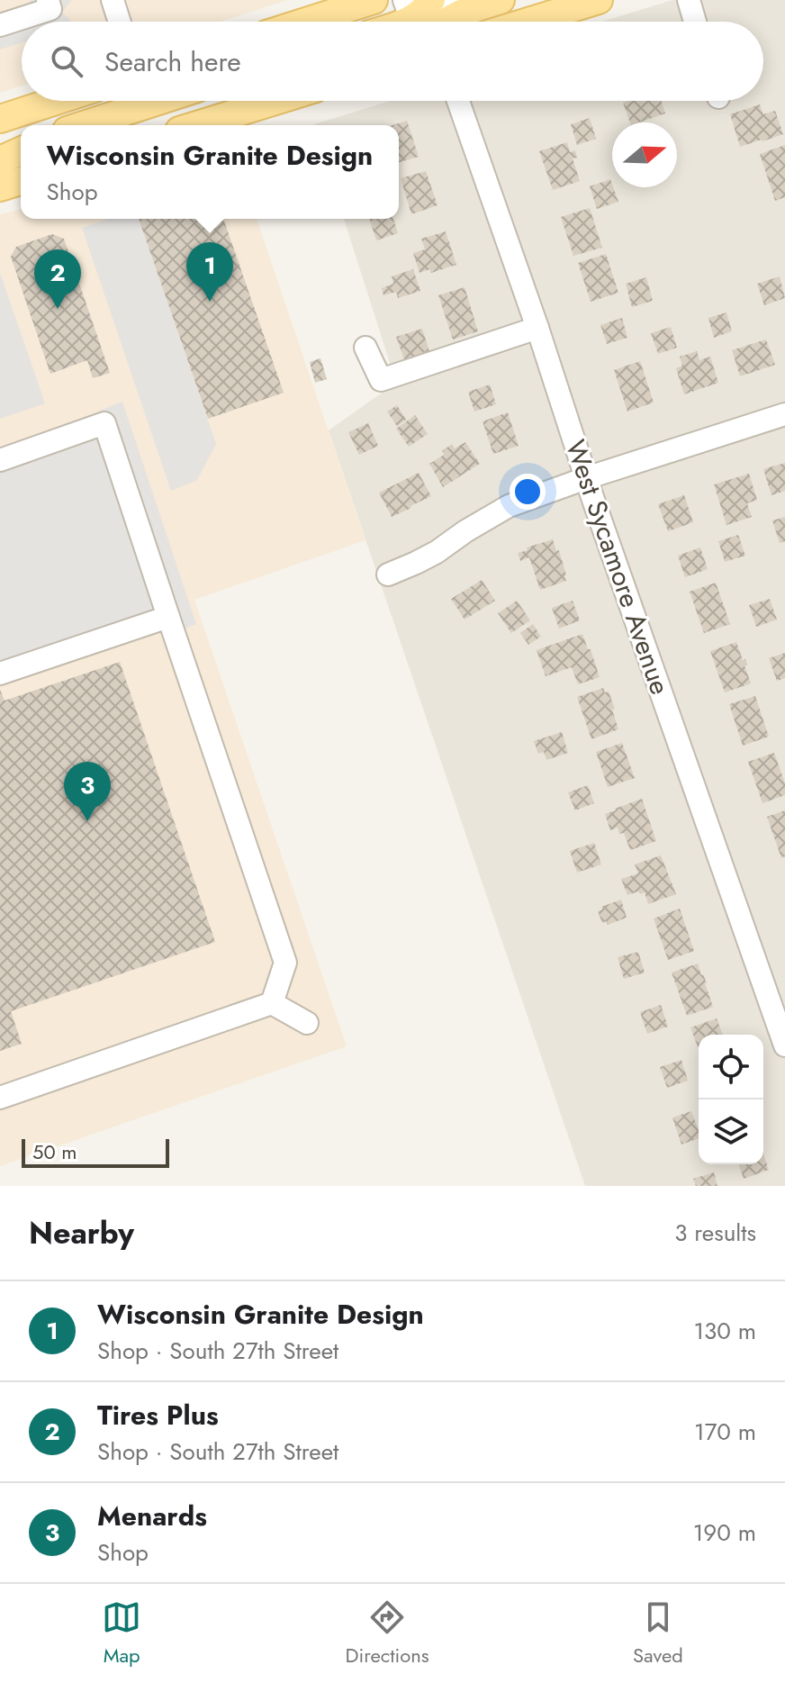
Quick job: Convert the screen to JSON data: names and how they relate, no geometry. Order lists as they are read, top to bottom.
{
  "streets": {
    "street": ["West Sycamore Avenue"]
  },
  "scale_bar": "50 m",
  "north": "right",
  "page": {
    "search": "Search here",
    "popup": ["Wisconsin Granite Design", "Shop"],
    "pins": ["1", "2", "3"],
    "scale": "50 m",
    "heading": ["Nearby", "3 results"],
    "list": [
      {
        "mark": "1",
        "name": "Wisconsin Granite Design",
        "note": "Shop · South 27th Street",
        "value": "130 m"
      },
      {
        "mark": "2",
        "name": "Tires Plus",
        "note": "Shop · South 27th Street",
        "value": "170 m"
      },
      {
        "mark": "3",
        "name": "Menards",
        "note": "Shop",
        "value": "190 m"
      }
    ],
    "nav": ["Map", "Directions", "Saved"]
  }
}
